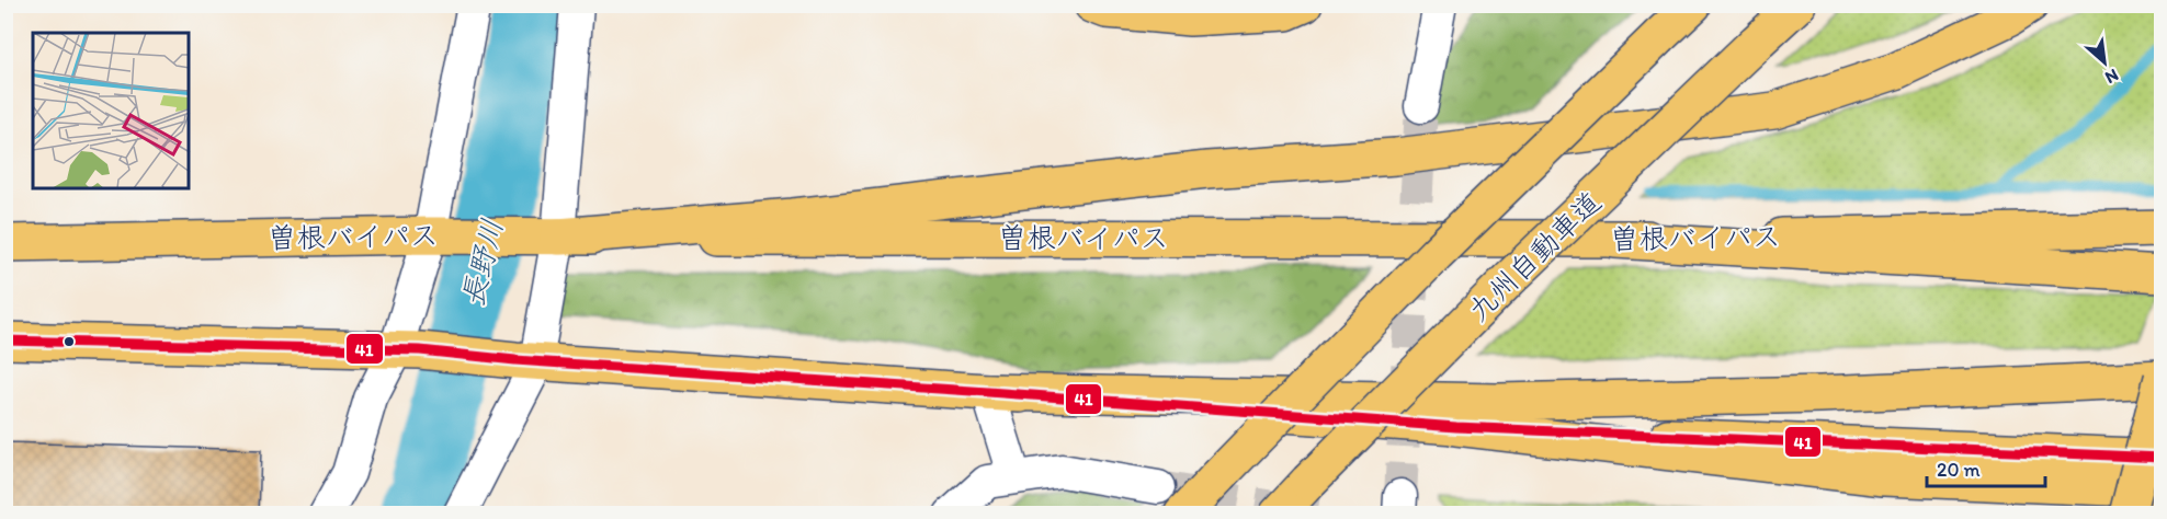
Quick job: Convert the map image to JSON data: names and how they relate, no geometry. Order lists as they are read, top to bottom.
{
  "streets": {
    "main road": ["曽根バイパス", "九州自動車道"]
  },
  "water": ["長野川"],
  "lines": ["transit line 41"],
  "scale_bar": "20 m",
  "north": "bottom right"
}
